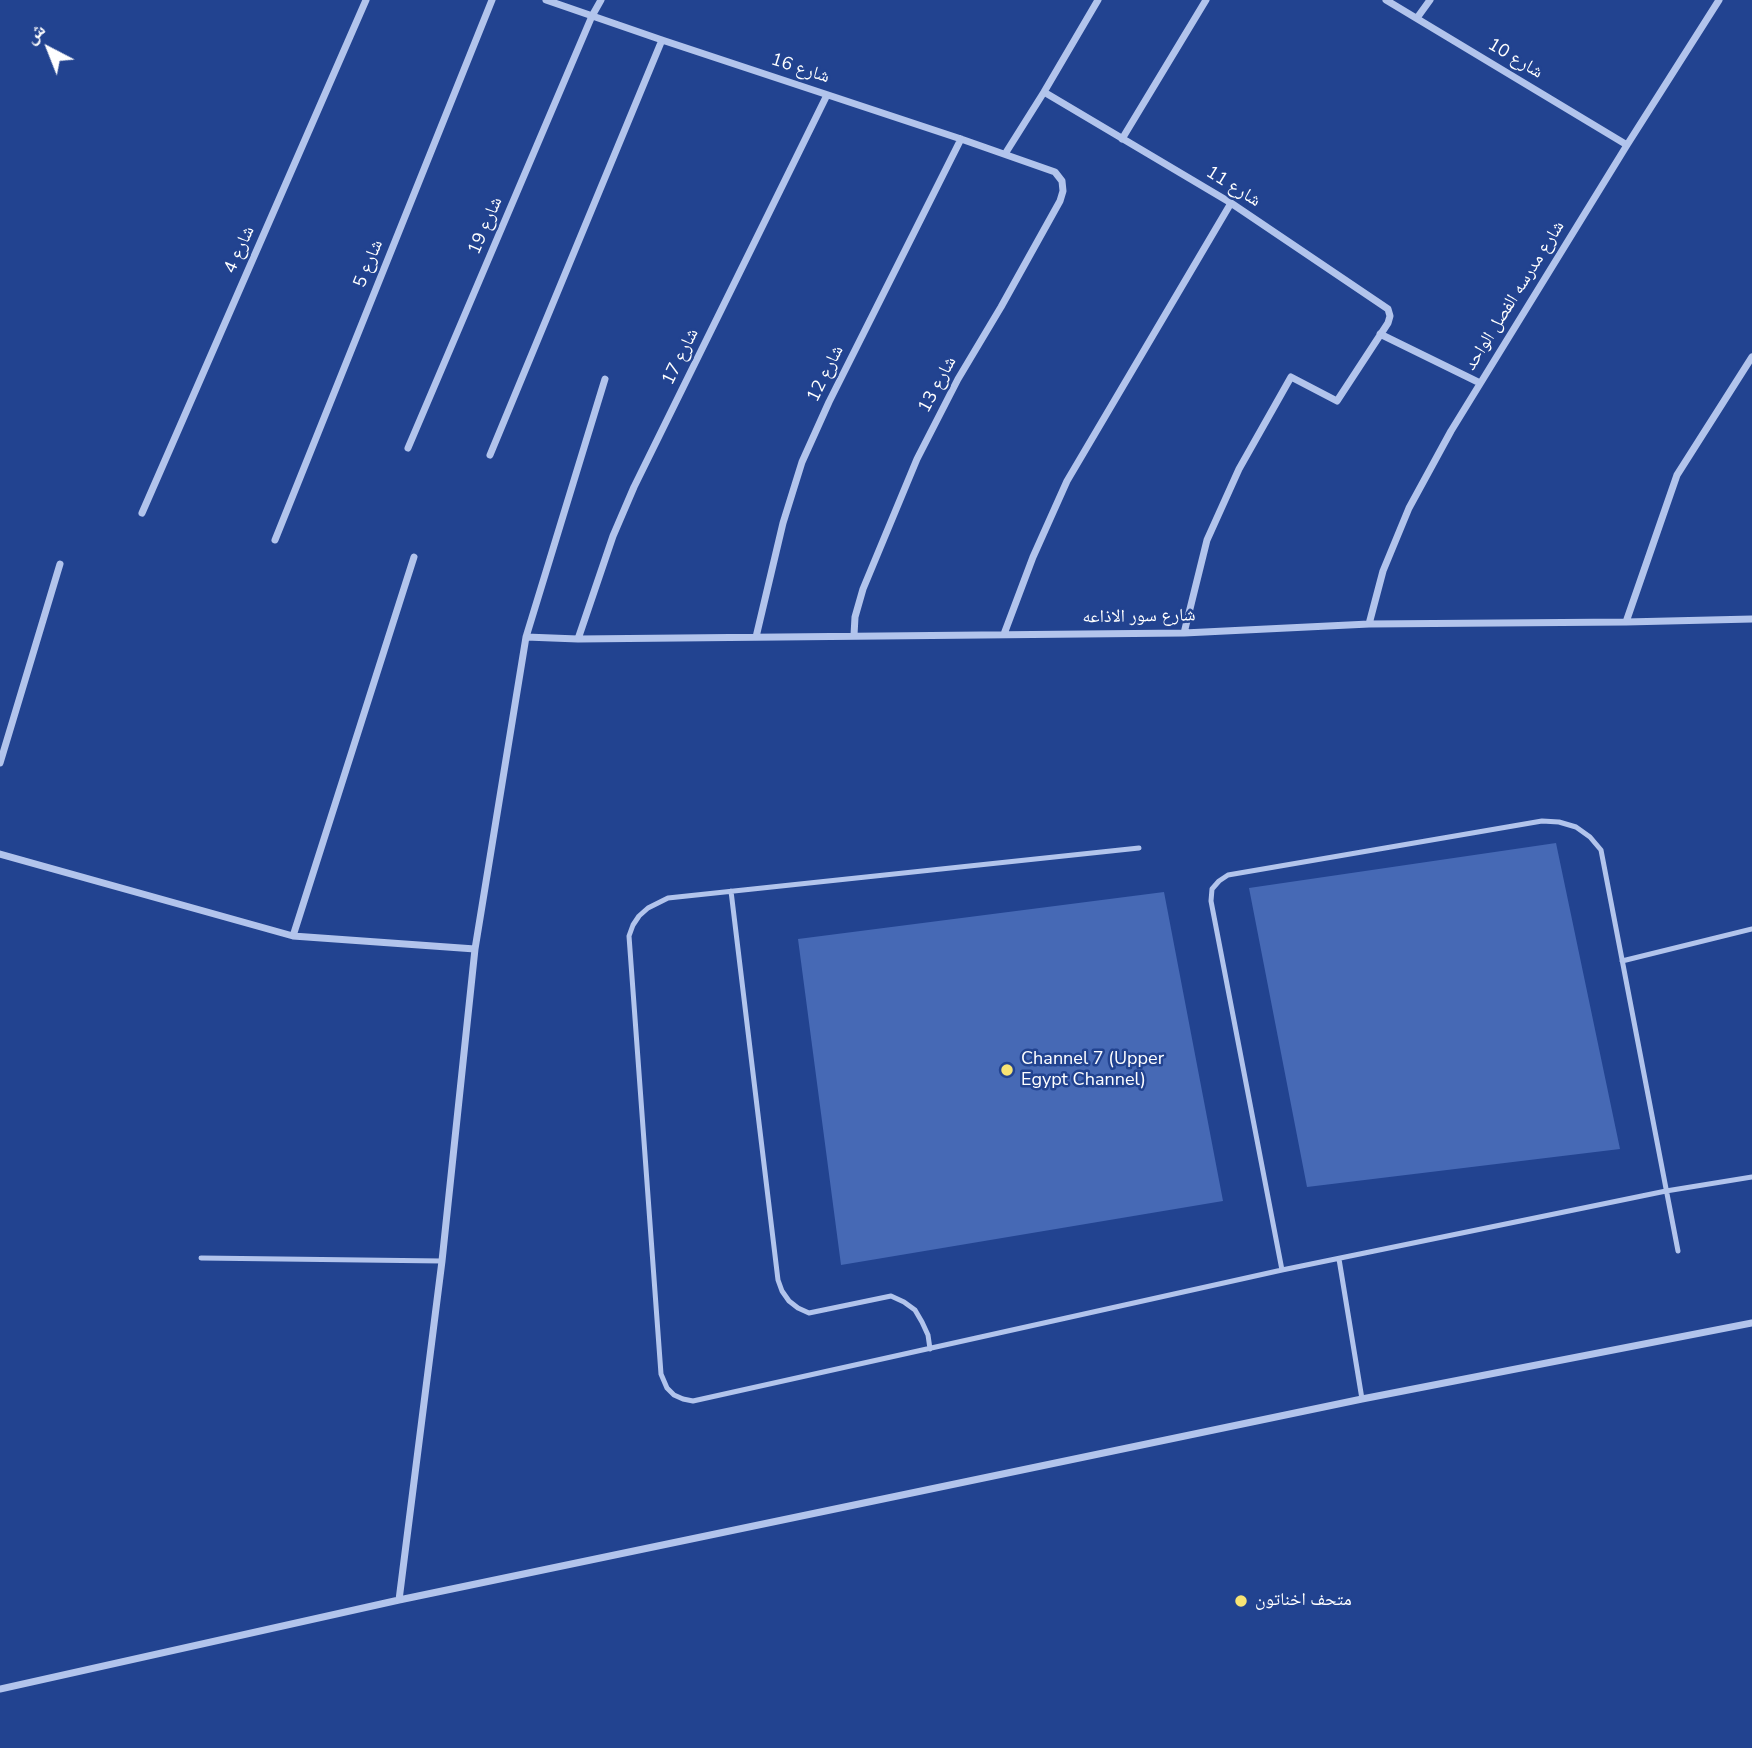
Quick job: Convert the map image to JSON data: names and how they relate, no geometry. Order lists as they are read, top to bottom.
{
  "streets": {
    "street": [
      "شارع 10",
      "شارع 16",
      "شارع 11",
      "شارع 19",
      "شارع 4",
      "شارع 5",
      "شارع مدرسه الفصل الواحد",
      "شارع 17",
      "شارع 12",
      "شارع 13",
      "شارع سور الاذاعه"
    ]
  },
  "crossings": [
    ["شارع 10", "شارع مدرسه الفصل الواحد"],
    ["شارع 16", "شارع 19"],
    ["شارع 16", "شارع 17"],
    ["شارع 16", "شارع 12"],
    ["شارع 16", "شارع 13"],
    ["شارع مدرسه الفصل الواحد", "شارع سور الاذاعه"],
    ["شارع 17", "شارع سور الاذاعه"],
    ["شارع 12", "شارع سور الاذاعه"],
    ["شارع 13", "شارع سور الاذاعه"]
  ],
  "places": ["Channel 7 (Upper Egypt Channel)", "متحف اخناتون"],
  "north": "top left"
}
